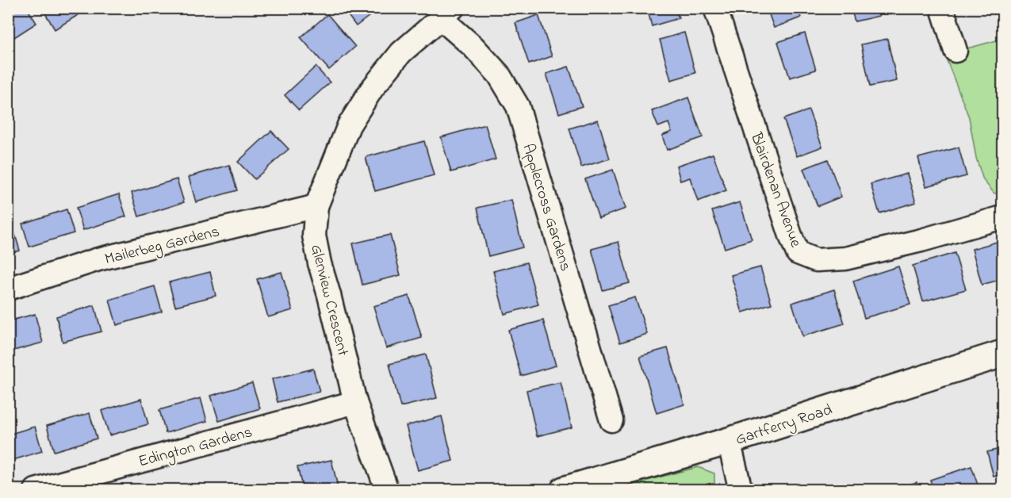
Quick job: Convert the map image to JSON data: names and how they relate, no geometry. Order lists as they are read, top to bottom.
{
  "streets": {
    "street": [
      "Blairdenan Avenue",
      "Applecross Gardens",
      "Mailerbeg Gardens",
      "Glenview Crescent",
      "Gartferry Road",
      "Edington Gardens"
    ]
  },
  "crossings": [
    ["Applecross Gardens", "Glenview Crescent"],
    ["Mailerbeg Gardens", "Glenview Crescent"],
    ["Glenview Crescent", "Edington Gardens"]
  ]
}
